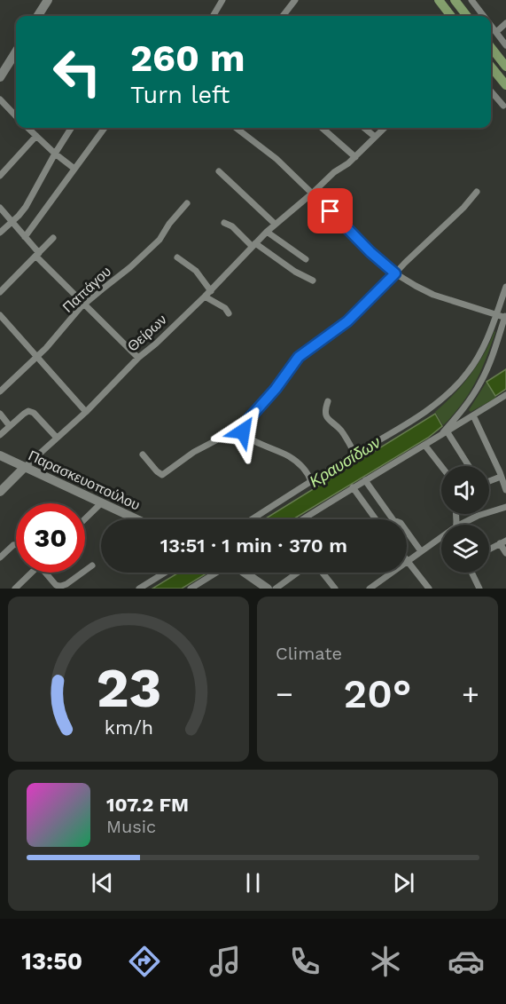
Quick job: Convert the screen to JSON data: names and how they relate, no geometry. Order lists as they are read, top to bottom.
{
  "streets": {
    "street": ["Παπάγου", "Θείρων", "Παρασκευοπούλου"]
  },
  "crossings": [
    ["Θείρων", "Παρασκευοπούλου"]
  ],
  "water": ["Κραυσίδων"],
  "page": {
    "turn": ["260 m", "Turn left"],
    "limit": "30",
    "trip": "13:51 · 1 min · 370 m",
    "tile": "Climate",
    "heat": ["−", "20°", "+"],
    "song": ["107.2 FM", "Music"],
    "tabs": "13:50",
    "gauge": ["23", "km/h"]
  }
}
